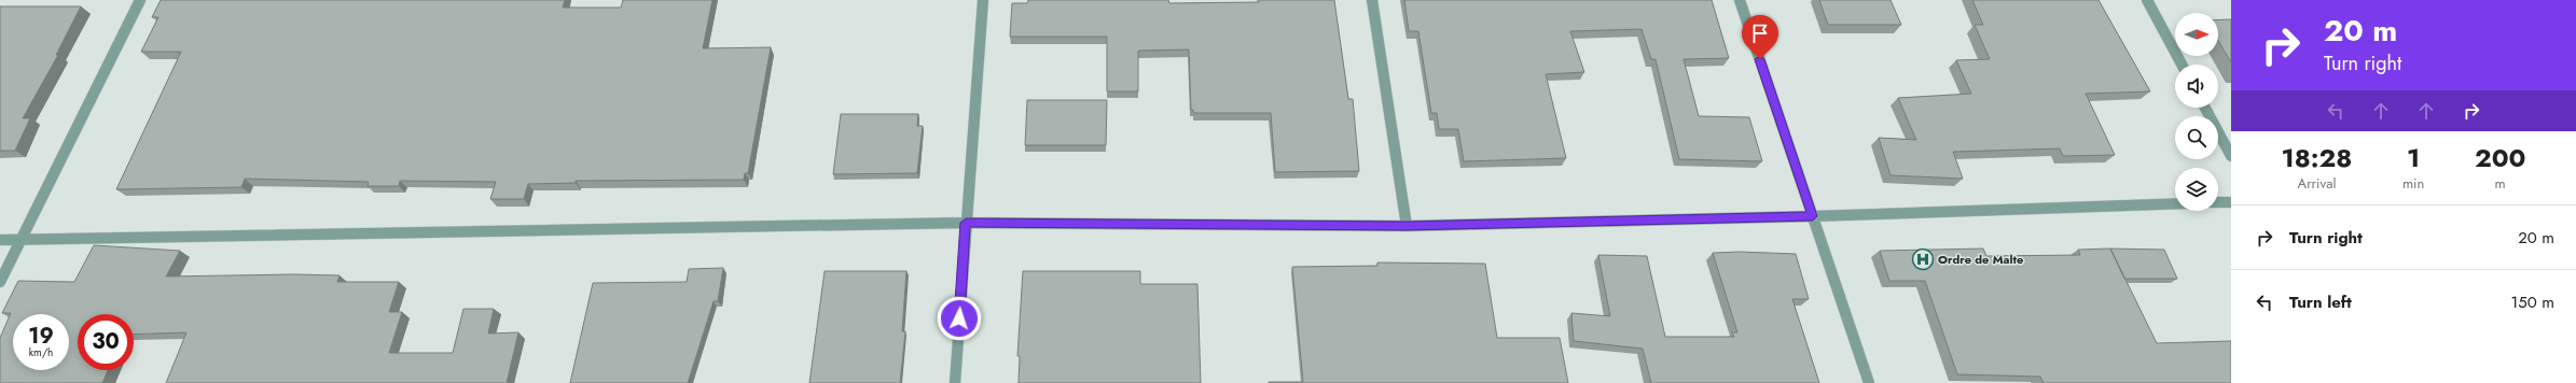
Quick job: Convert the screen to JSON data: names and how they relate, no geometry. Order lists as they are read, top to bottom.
{
  "places": {
    "hospital": ["Ordre de Malte"]
  },
  "north": "right",
  "page": {
    "turn": ["20 m", "Turn right"],
    "eta": [
      "18:28",
      "Arrival",
      "1",
      "min",
      "200",
      "m"
    ],
    "list": [
      {
        "name": "Turn right",
        "value": "20 m"
      },
      {
        "name": "Turn left",
        "value": "150 m"
      }
    ],
    "speed": "19 km/h",
    "limit": "30"
  }
}
